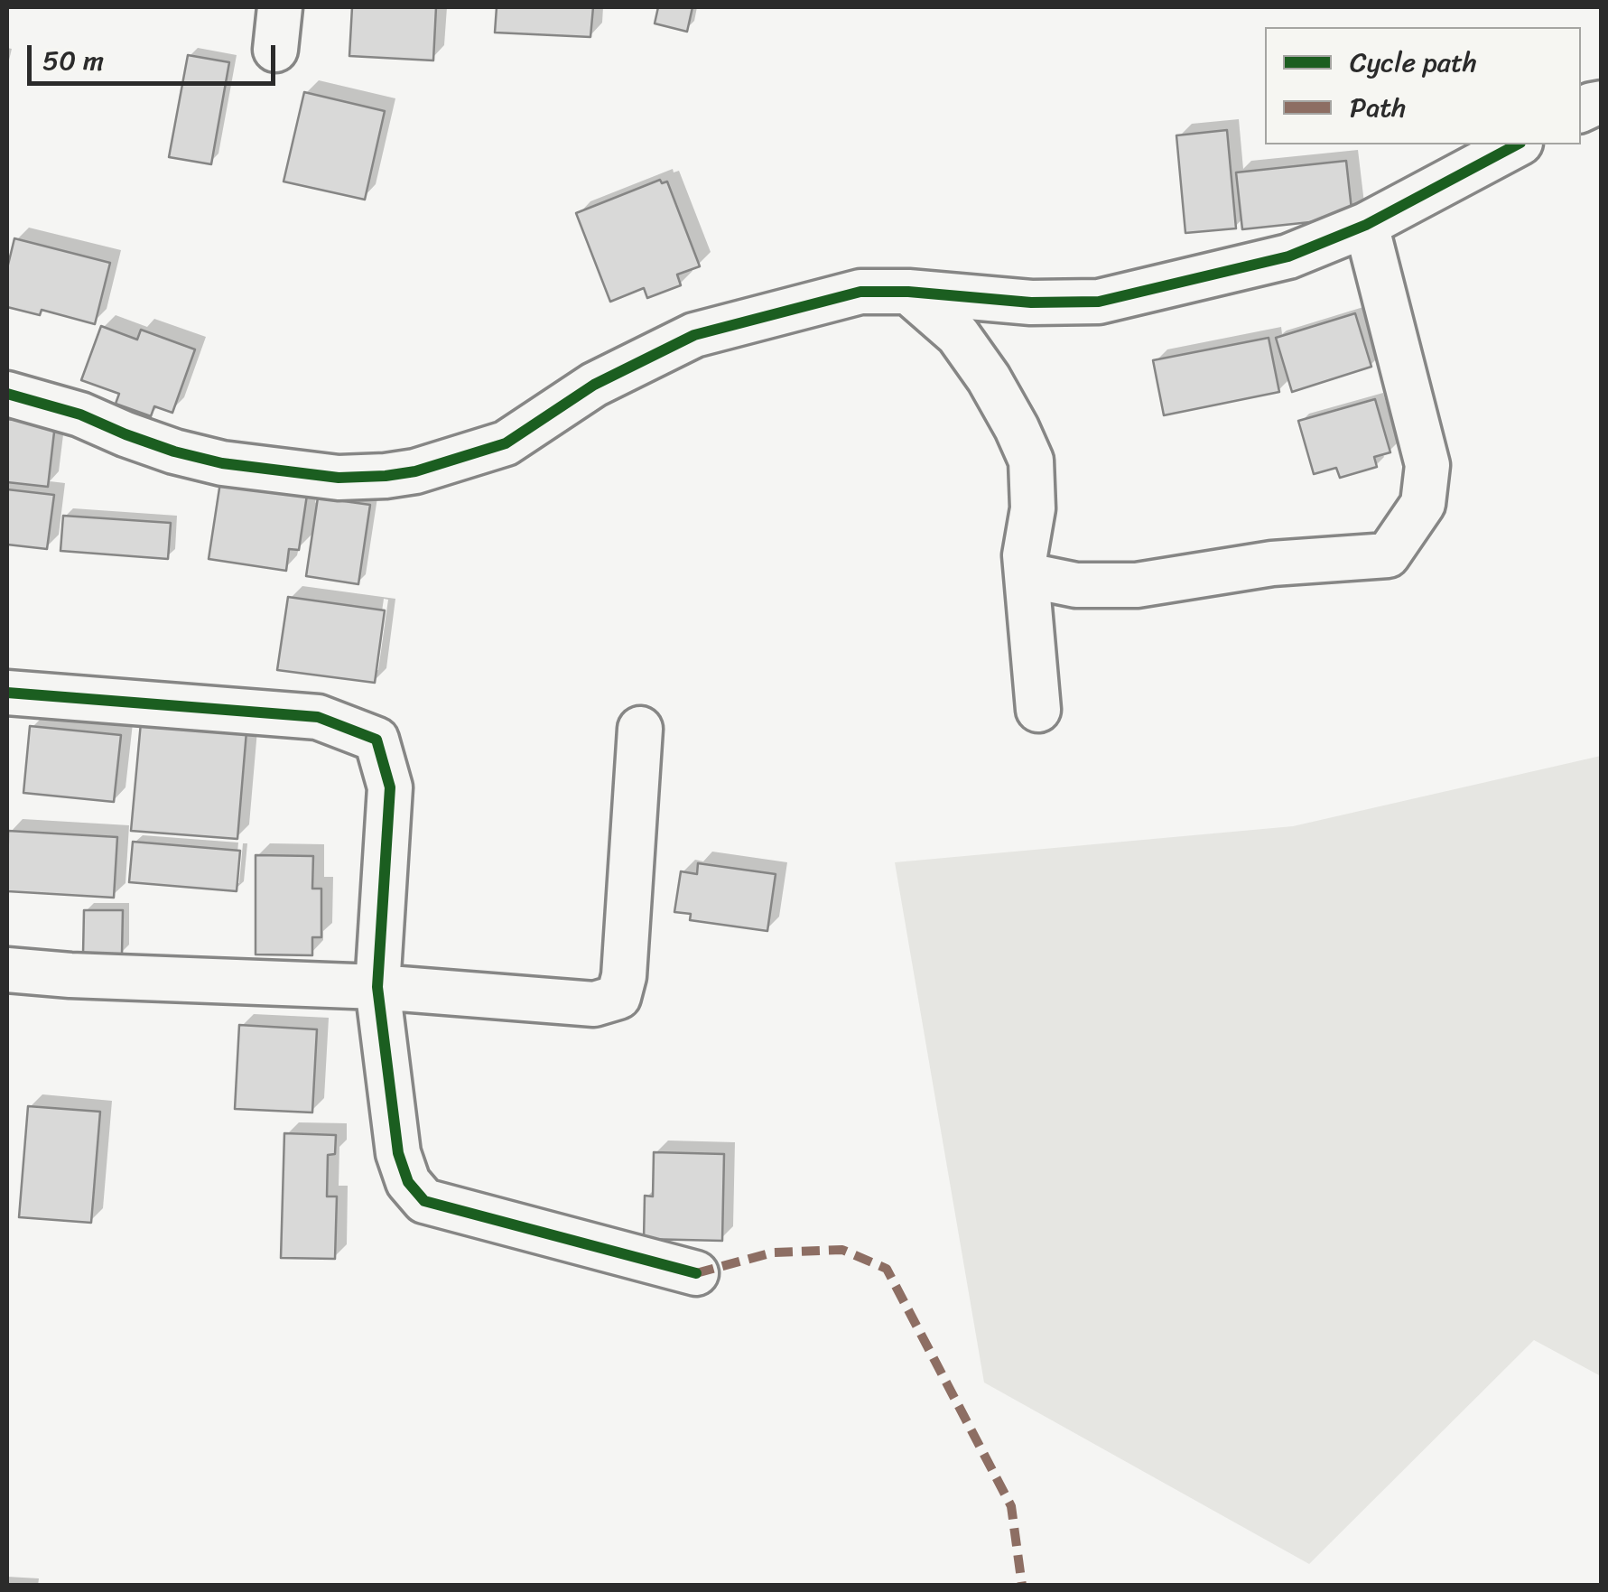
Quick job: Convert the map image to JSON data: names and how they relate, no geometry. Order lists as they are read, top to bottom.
{
  "legend": ["Cycle path", "Path"],
  "scale_bar": "50 m"
}
